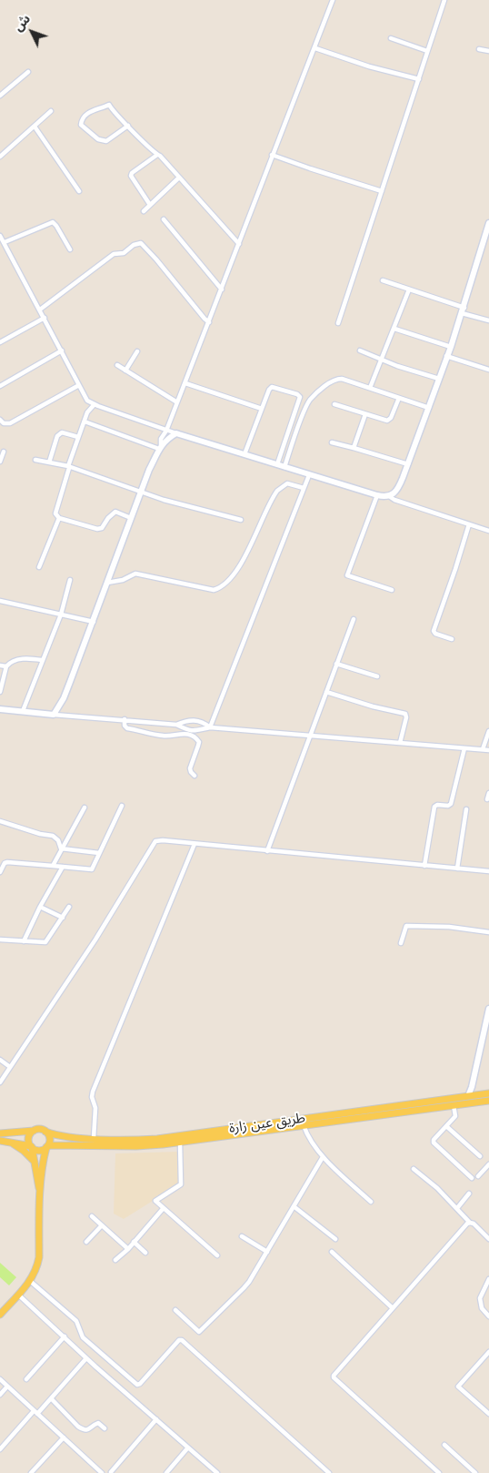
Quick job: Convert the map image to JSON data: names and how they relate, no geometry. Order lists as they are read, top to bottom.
{
  "streets": {
    "main road": ["طريق عين زارة"]
  },
  "north": "top left"
}
